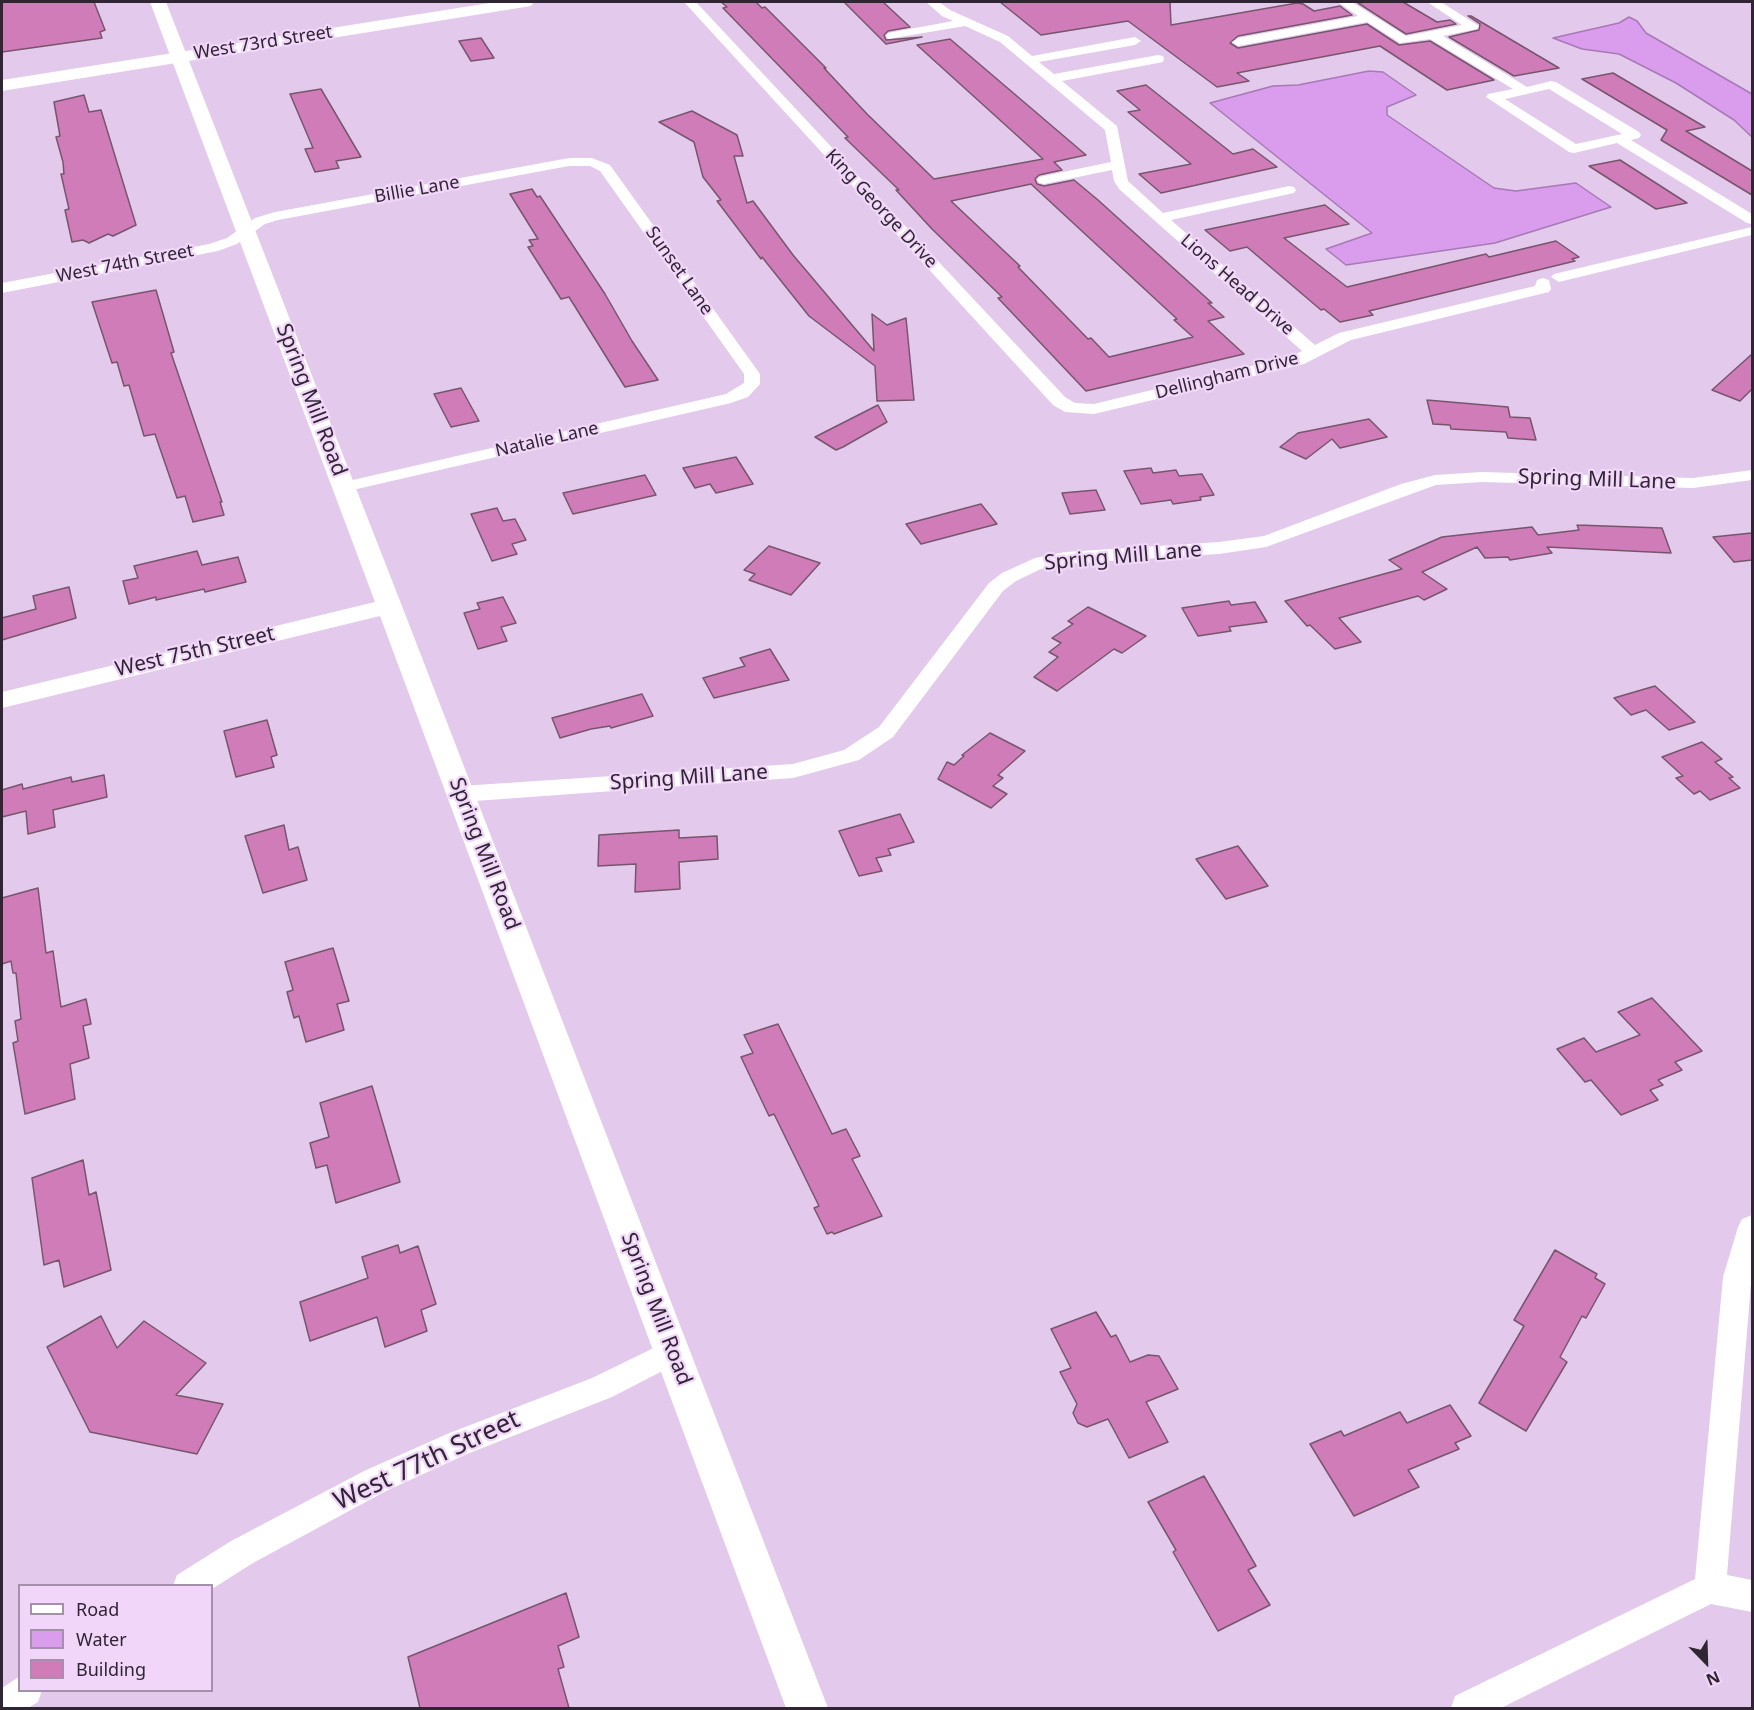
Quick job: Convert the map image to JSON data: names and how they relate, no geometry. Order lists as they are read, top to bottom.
{
  "streets": {
    "main road": ["West 73rd Street"],
    "street": [
      "Billie Lane",
      "King George Drive",
      "West 74th Street",
      "Sunset Lane",
      "Lions Head Drive",
      "Dellingham Drive",
      "Spring Mill Road",
      "Natalie Lane",
      "Spring Mill Lane",
      "West 75th Street",
      "West 77th Street"
    ]
  },
  "crossings": [
    ["West 73rd Street", "Spring Mill Road"],
    ["Billie Lane", "West 74th Street"],
    ["Billie Lane", "Sunset Lane"],
    ["Billie Lane", "Spring Mill Road"],
    ["King George Drive", "Dellingham Drive"],
    ["West 74th Street", "Spring Mill Road"],
    ["Sunset Lane", "Natalie Lane"],
    ["Lions Head Drive", "Dellingham Drive"],
    ["Spring Mill Road", "Natalie Lane"],
    ["Spring Mill Road", "Spring Mill Lane"],
    ["Spring Mill Road", "West 75th Street"],
    ["Spring Mill Road", "West 77th Street"]
  ],
  "legend": ["Road", "Water", "Building"],
  "north": "bottom right"
}
